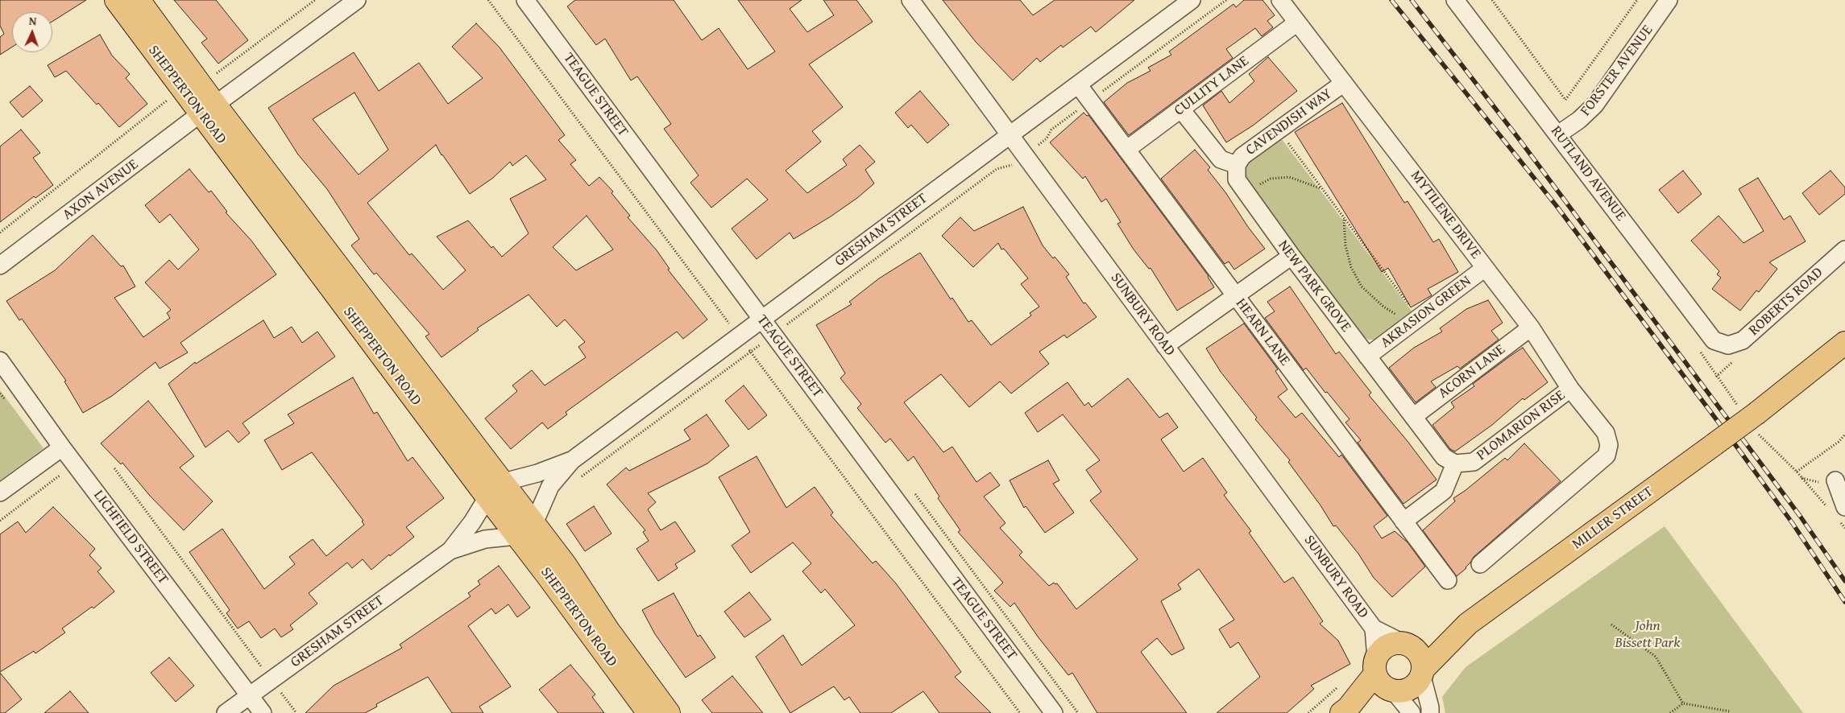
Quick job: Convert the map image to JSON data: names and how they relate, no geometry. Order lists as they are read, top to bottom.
{
  "streets": {
    "main road": ["SHEPPERTON ROAD", "MILLER STREET"],
    "street": [
      "FORSTER AVENUE",
      "CULLITY LANE",
      "TEAGUE STREET",
      "CAVENDISH WAY",
      "RUTLAND AVENUE",
      "AXON AVENUE",
      "MYTILENE DRIVE",
      "GRESHAM STREET",
      "NEW PARK GROVE",
      "ROBERTS ROAD",
      "AKRASION GREEN",
      "SUNBURY ROAD",
      "HEARN LANE",
      "ACORN LANE",
      "PLOMARION RISE",
      "LICHFIELD STREET"
    ]
  },
  "crossings": [
    ["FORSTER AVENUE", "RUTLAND AVENUE"],
    ["CULLITY LANE", "MYTILENE DRIVE"],
    ["CULLITY LANE", "HEARN LANE"],
    ["SHEPPERTON ROAD", "AXON AVENUE"],
    ["SHEPPERTON ROAD", "GRESHAM STREET"],
    ["TEAGUE STREET", "GRESHAM STREET"],
    ["CAVENDISH WAY", "MYTILENE DRIVE"],
    ["CAVENDISH WAY", "NEW PARK GROVE"],
    ["RUTLAND AVENUE", "ROBERTS ROAD"],
    ["MYTILENE DRIVE", "AKRASION GREEN"],
    ["MYTILENE DRIVE", "ACORN LANE"],
    ["MYTILENE DRIVE", "PLOMARION RISE"],
    ["GRESHAM STREET", "SUNBURY ROAD"],
    ["GRESHAM STREET", "HEARN LANE"],
    ["GRESHAM STREET", "LICHFIELD STREET"],
    ["NEW PARK GROVE", "AKRASION GREEN"],
    ["NEW PARK GROVE", "ACORN LANE"],
    ["NEW PARK GROVE", "PLOMARION RISE"],
    ["SUNBURY ROAD", "MILLER STREET"]
  ],
  "parks": ["John Bissett Park"],
  "north": "top"
}
